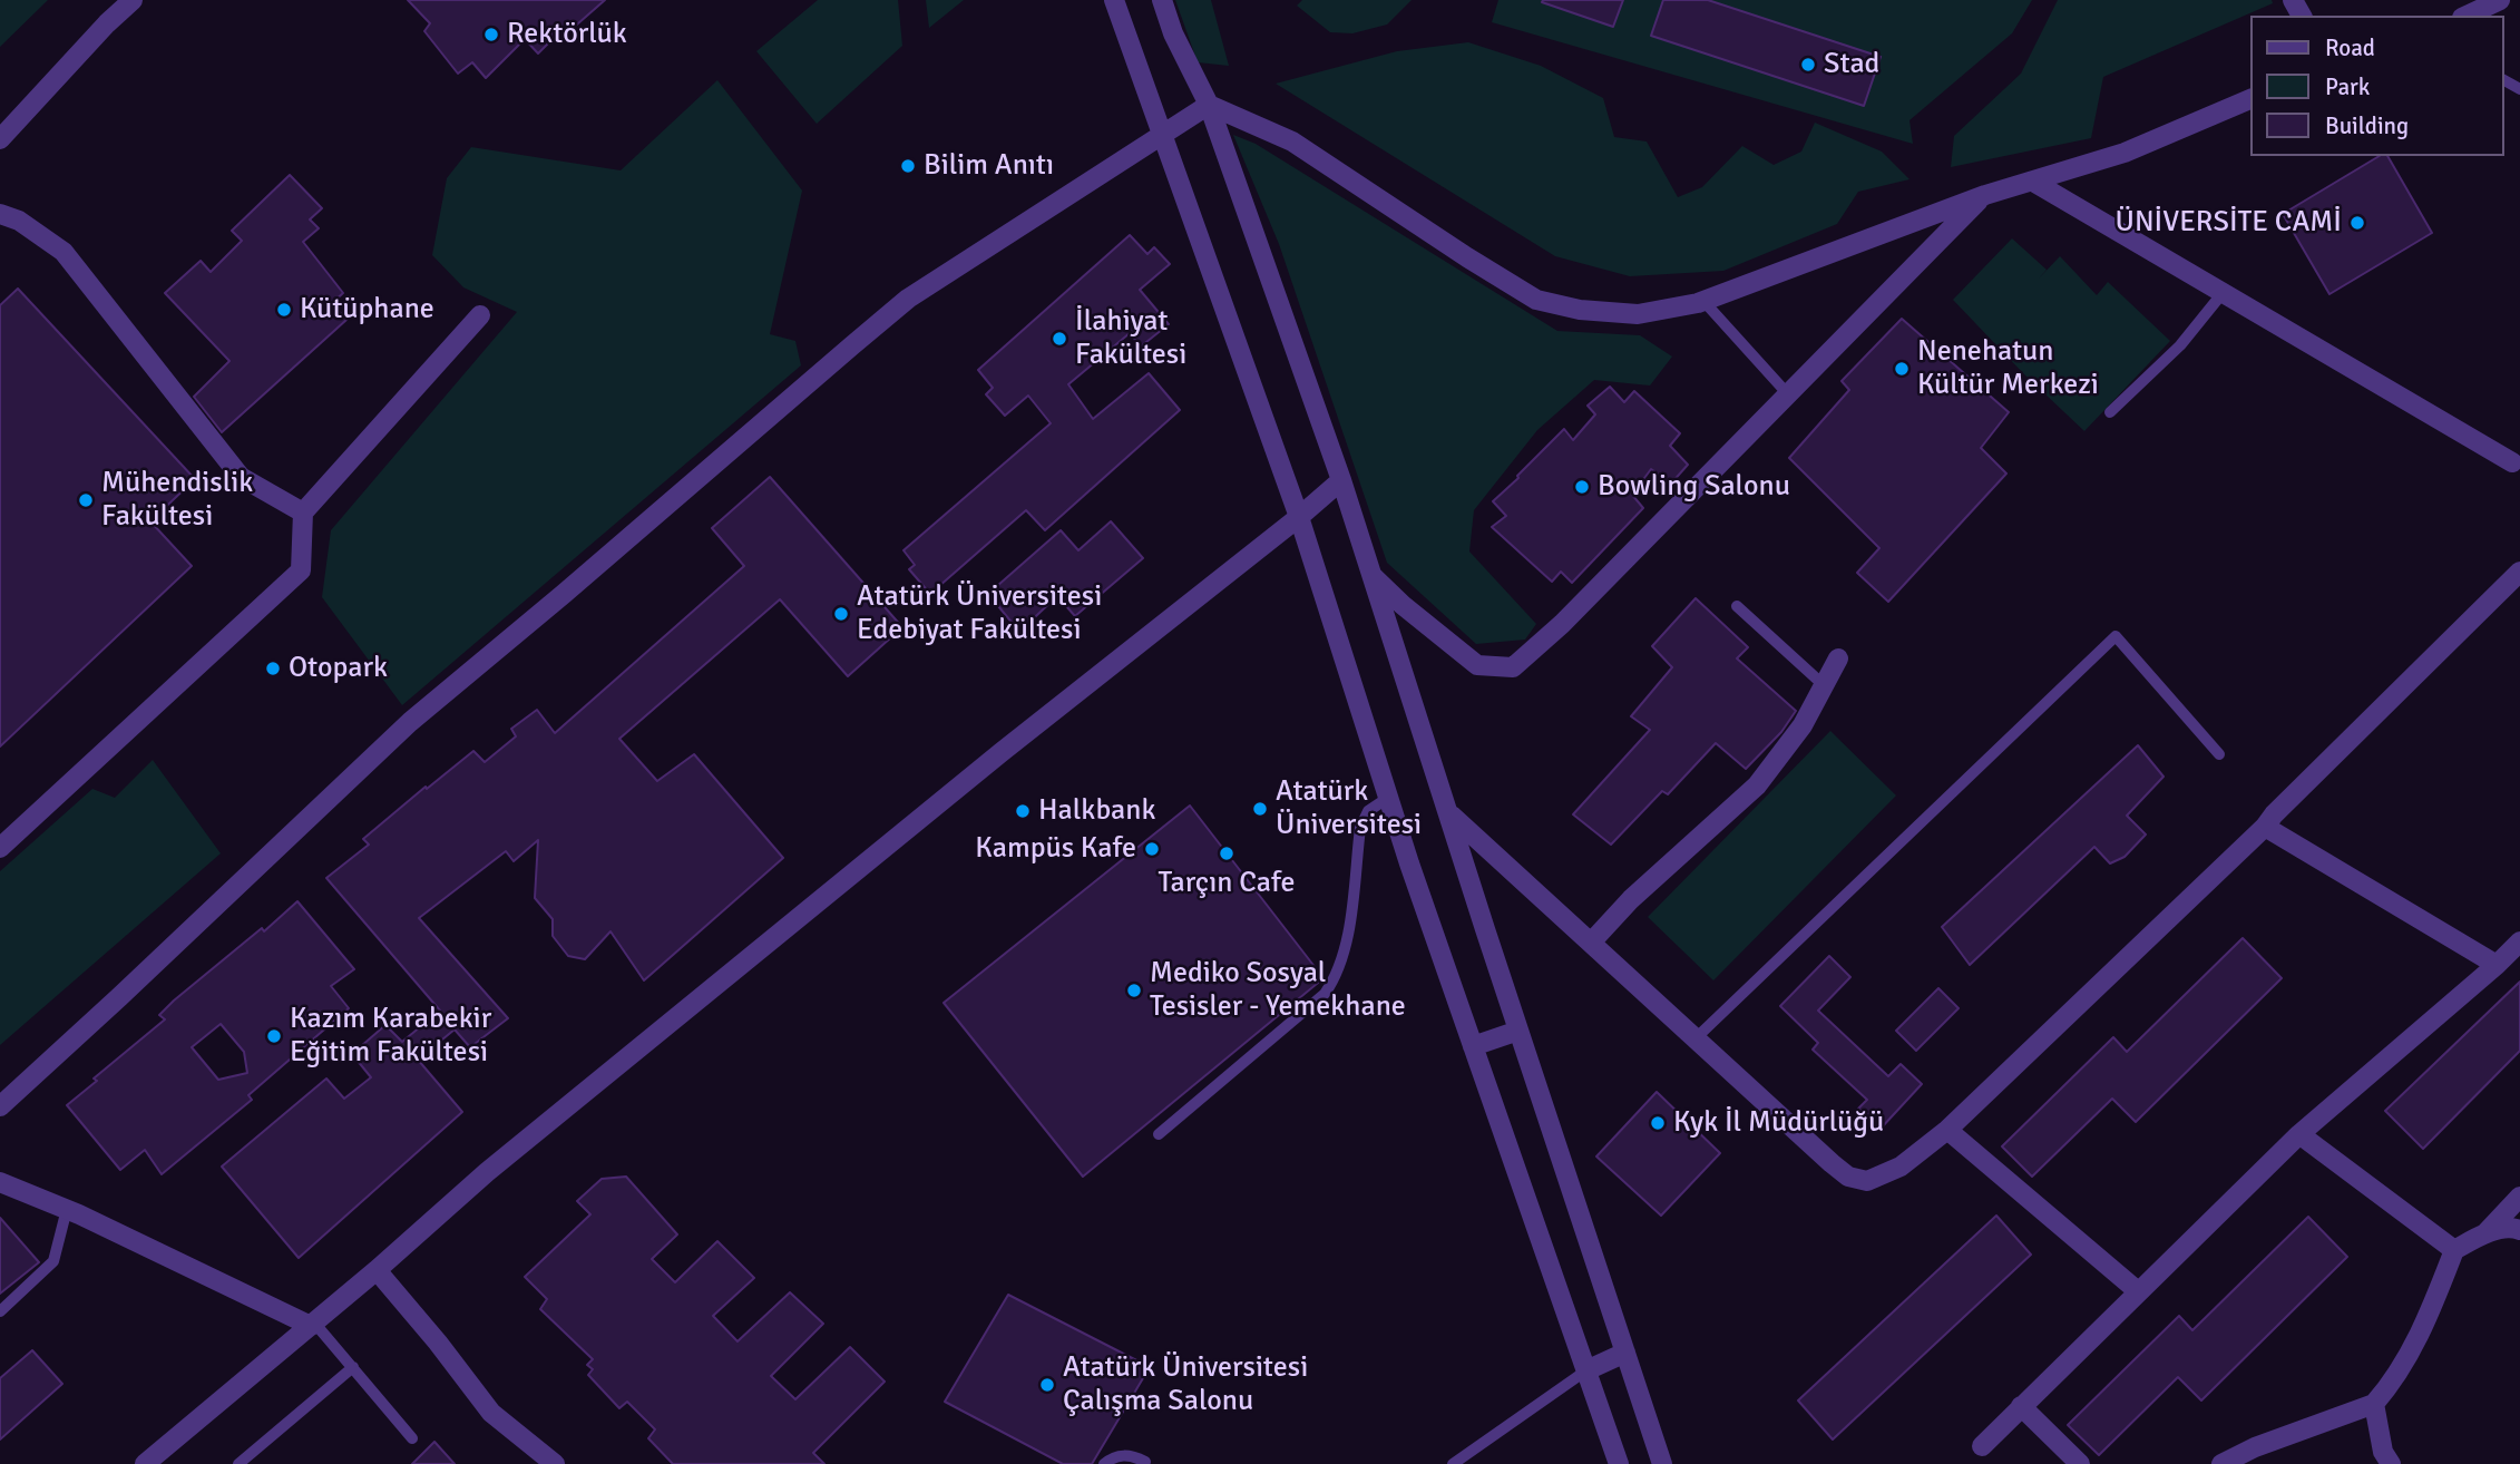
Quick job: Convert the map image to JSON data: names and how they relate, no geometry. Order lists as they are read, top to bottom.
{
  "places": [
    "Rektörlük",
    "Stad",
    "Bilim Anıtı",
    "ÜNİVERSİTE CAMİ",
    "Kütüphane",
    "İlahiyat Fakültesi",
    "Nenehatun Kültür Merkezi",
    "Bowling Salonu",
    "Mühendislik Fakültesi",
    "Atatürk Üniversitesi Edebiyat Fakültesi",
    "Otopark",
    "Atatürk Üniversitesi",
    "Halkbank",
    "Kampüs Kafe",
    "Tarçın Cafe",
    "Mediko Sosyal Tesisler - Yemekhane",
    "Kazım Karabekir Eğitim Fakültesi",
    "Kyk İl Müdürlüğü",
    "Atatürk Üniversitesi Çalışma Salonu"
  ],
  "legend": ["Road", "Park", "Building"]
}
